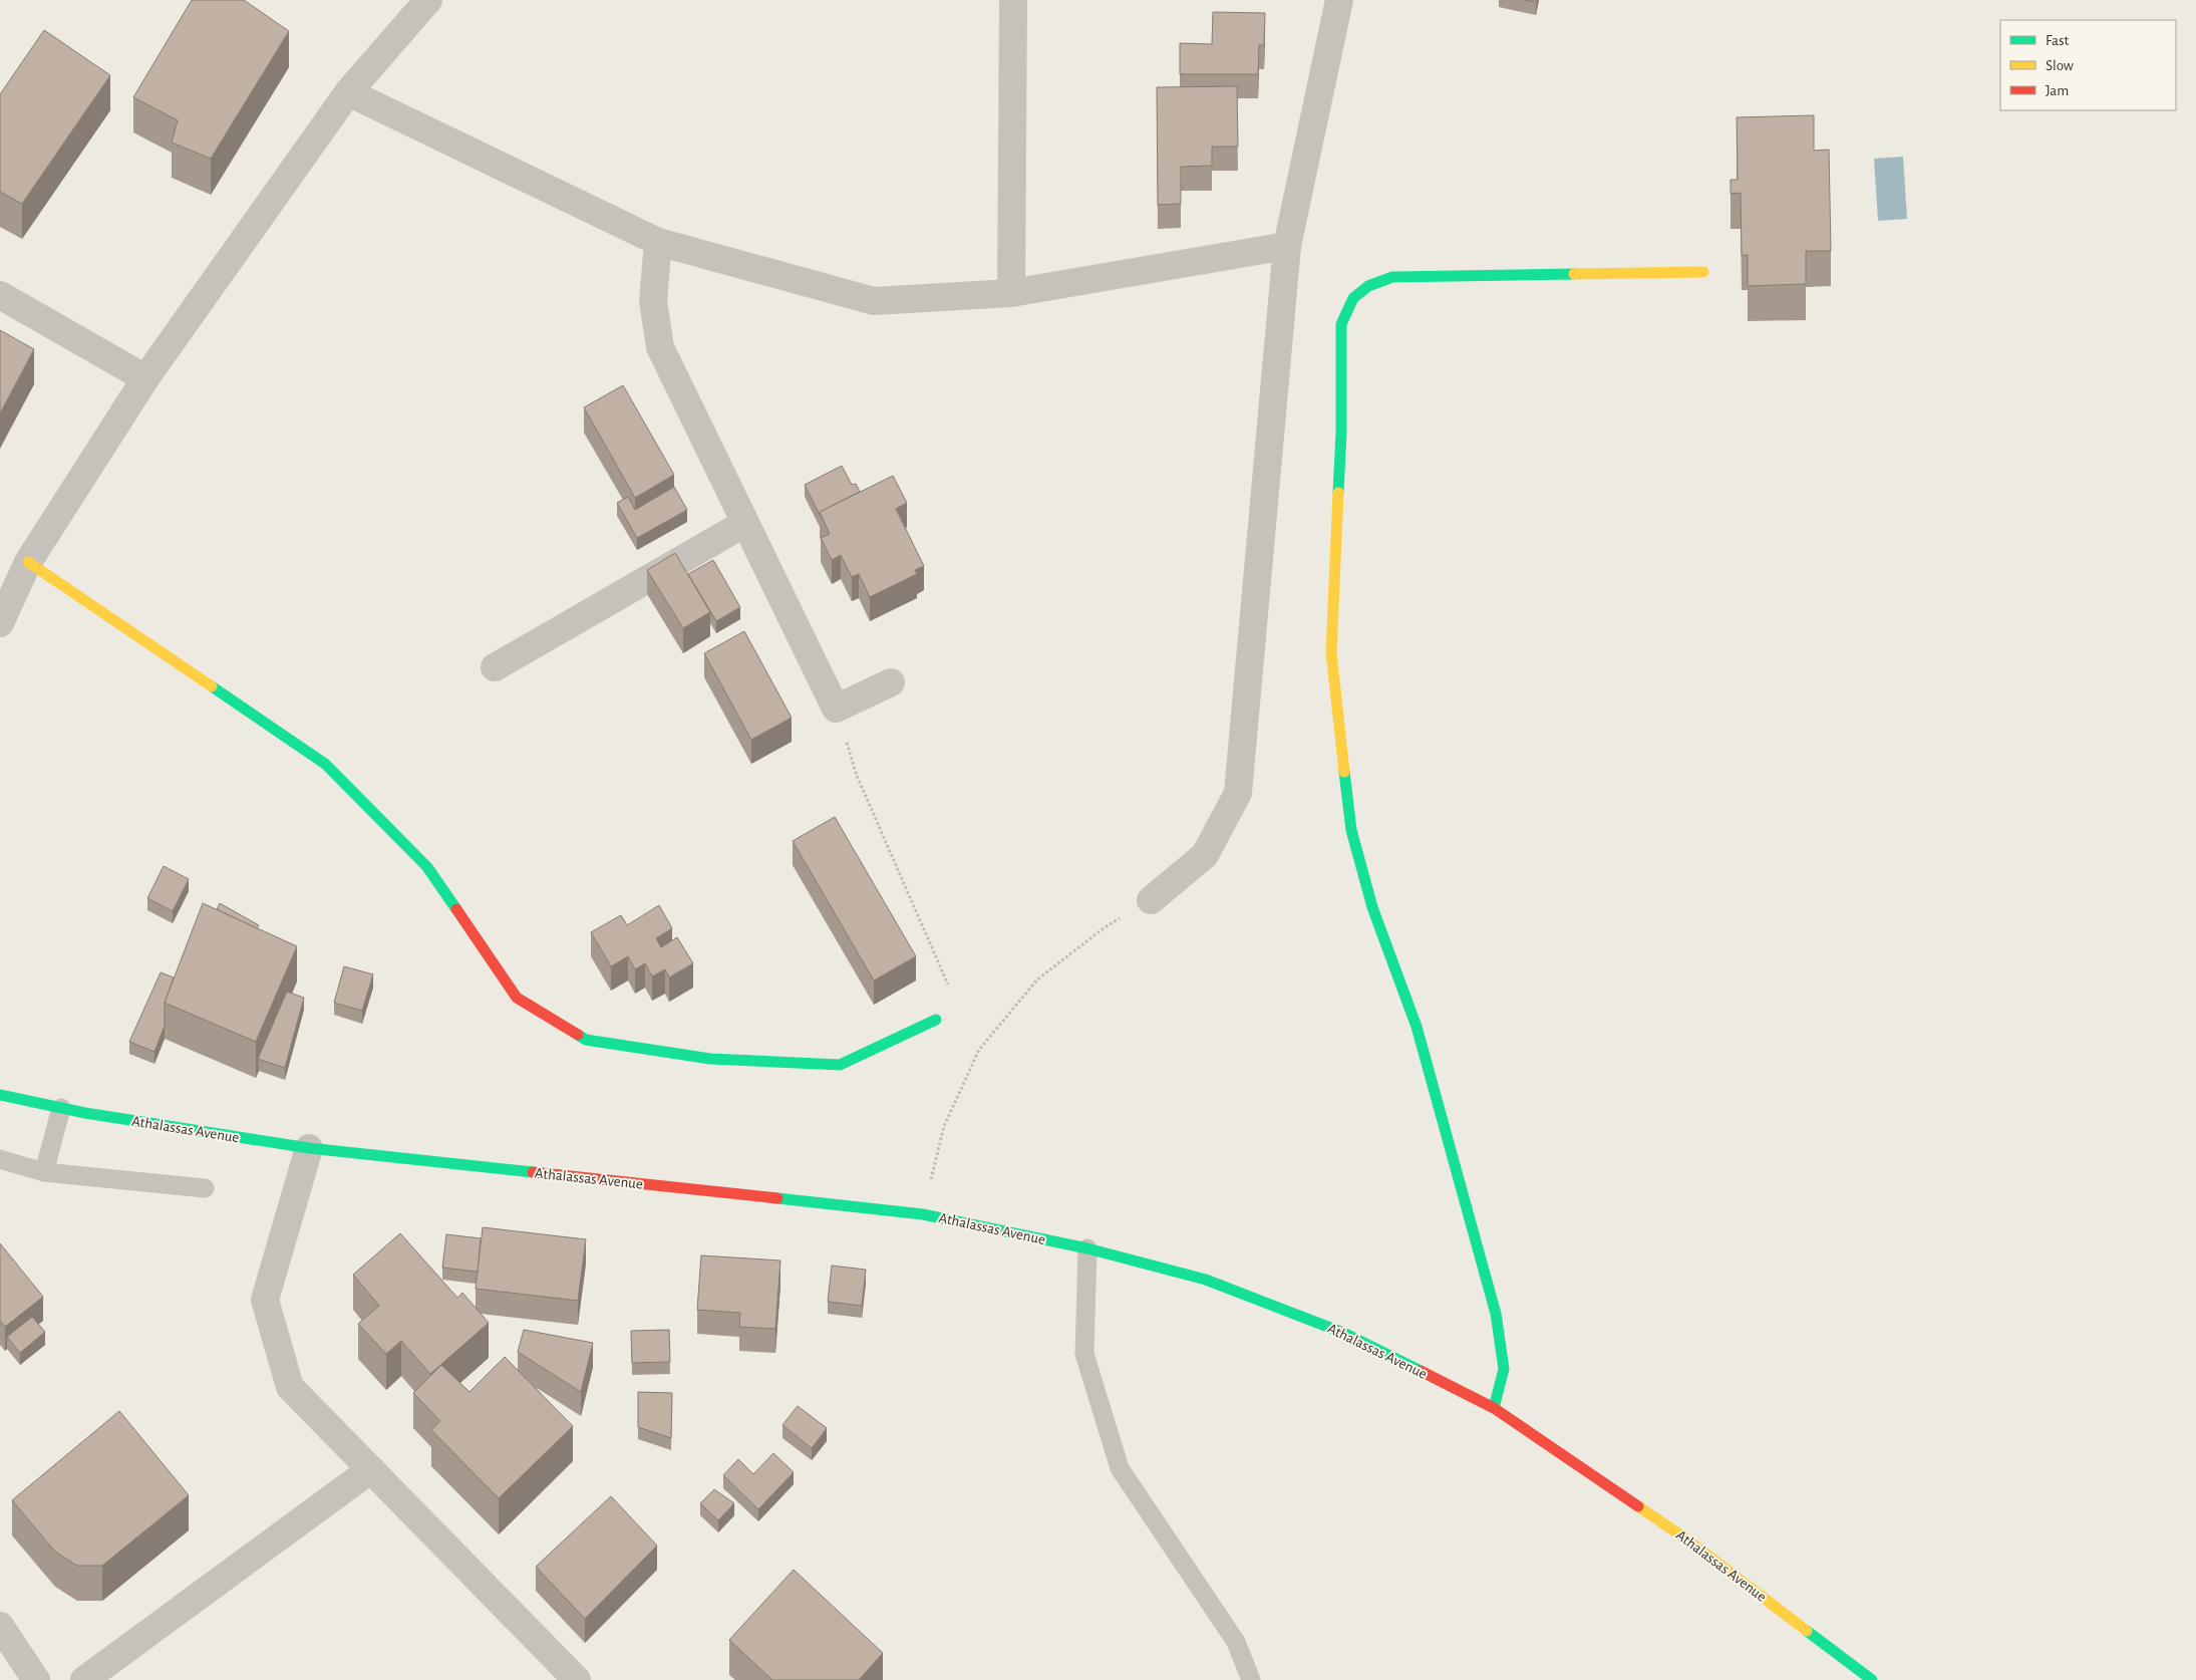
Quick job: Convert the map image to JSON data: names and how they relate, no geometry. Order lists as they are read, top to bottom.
{
  "streets": {
    "street": ["Athalassas Avenue"]
  },
  "legend": ["Fast", "Slow", "Jam"]
}
